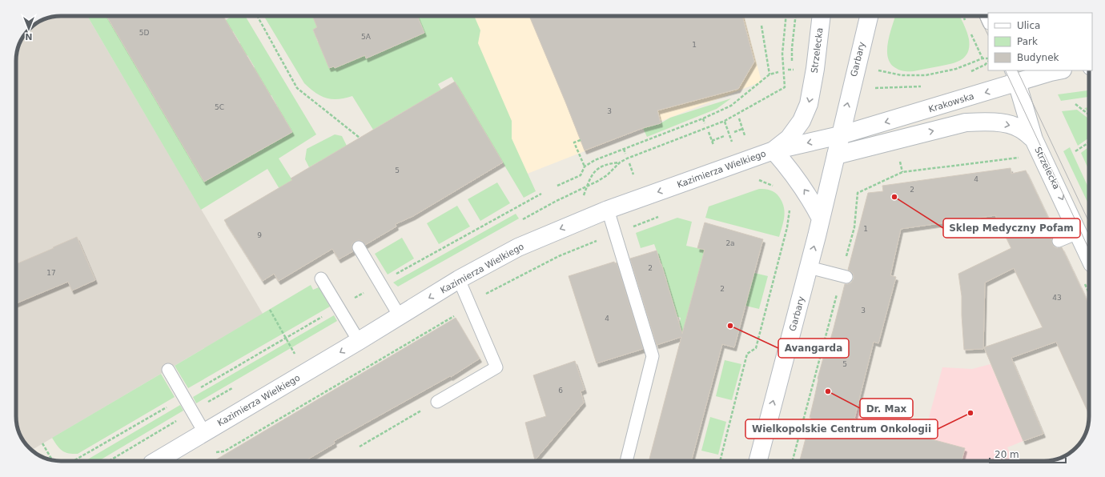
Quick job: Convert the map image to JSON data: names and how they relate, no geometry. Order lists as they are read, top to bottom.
{
  "streets": {
    "street": [
      "Strzelecka",
      "Garbary",
      "Krakowska",
      "Kazimierza Wielkiego"
    ]
  },
  "crossings": [
    ["Strzelecka", "Krakowska"],
    ["Strzelecka", "Kazimierza Wielkiego"],
    ["Garbary", "Krakowska"],
    ["Garbary", "Kazimierza Wielkiego"],
    ["Krakowska", "Kazimierza Wielkiego"]
  ],
  "one_way": ["Strzelecka", "Garbary", "Kazimierza Wielkiego"],
  "places": [
    "Sklep Medyczny Pofam",
    "Avangarda",
    "Dr. Max",
    "Wielkopolskie Centrum Onkologii"
  ],
  "house_numbers": [
    "5D",
    "5A",
    "1",
    "5C",
    "3",
    "5",
    "4",
    "2",
    "1",
    "9",
    "2a",
    "2",
    "17",
    "2",
    "43",
    "3",
    "4",
    "5",
    "6"
  ],
  "legend": ["Ulica", "Park", "Budynek"],
  "scale_bar": "20 m",
  "north": "bottom"
}
